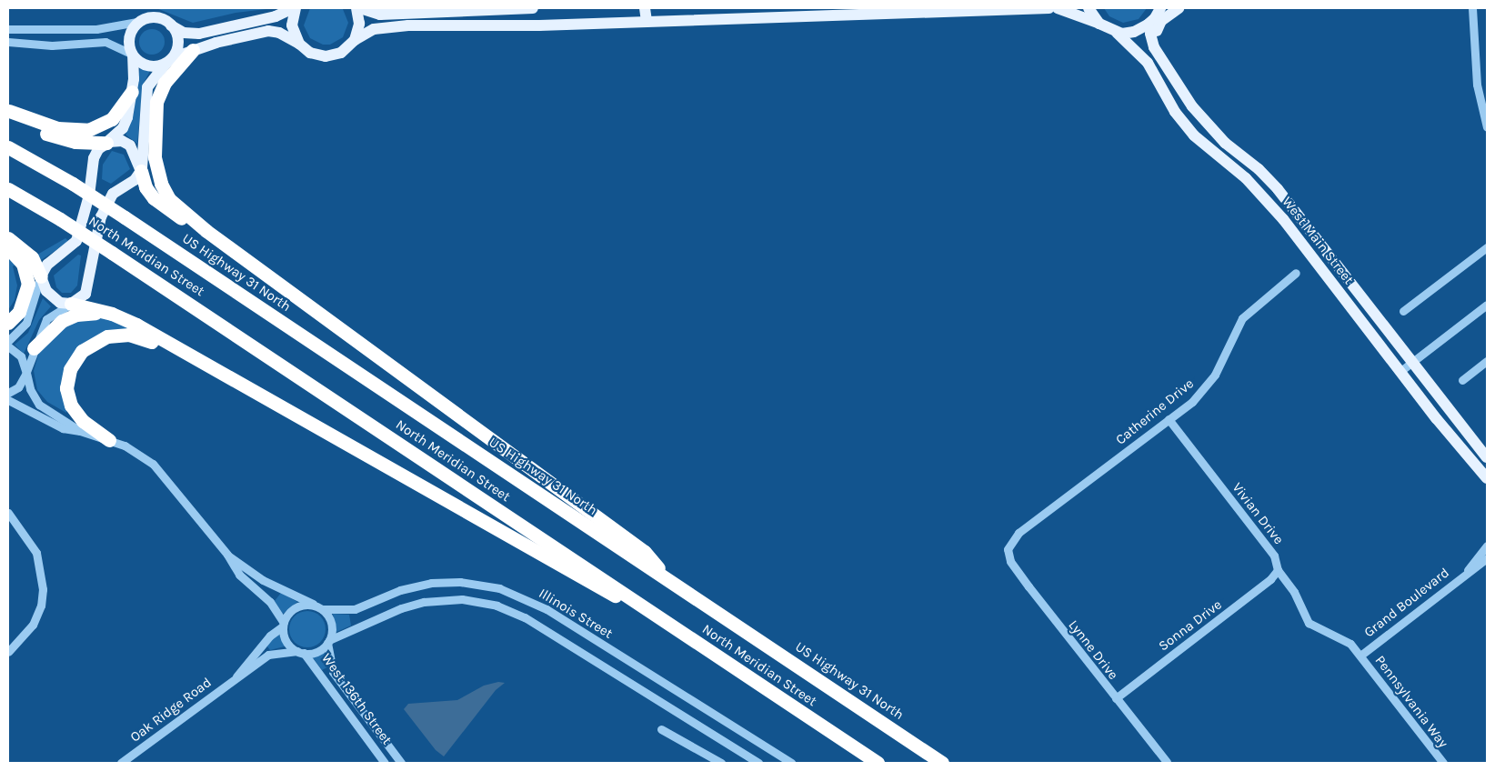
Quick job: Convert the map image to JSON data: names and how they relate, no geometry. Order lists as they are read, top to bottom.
{
  "streets": {
    "highway": ["North Meridian Street", "US Highway 31 North"],
    "main road": ["West Main Street"],
    "street": [
      "Catherine Drive",
      "Vivian Drive",
      "Grand Boulevard",
      "Illinois Street",
      "Sonna Drive",
      "Lynne Drive",
      "West 136th Street",
      "Pennsylvania Way",
      "Oak Ridge Road"
    ]
  },
  "crossings": [
    ["North Meridian Street", "US Highway 31 North"],
    ["Catherine Drive", "Vivian Drive"],
    ["Catherine Drive", "Lynne Drive"],
    ["Vivian Drive", "Grand Boulevard"],
    ["Vivian Drive", "Sonna Drive"],
    ["Vivian Drive", "Pennsylvania Way"],
    ["Grand Boulevard", "Pennsylvania Way"],
    ["Illinois Street", "West 136th Street"],
    ["Illinois Street", "Oak Ridge Road"],
    ["Sonna Drive", "Lynne Drive"],
    ["West 136th Street", "Oak Ridge Road"]
  ]
}
